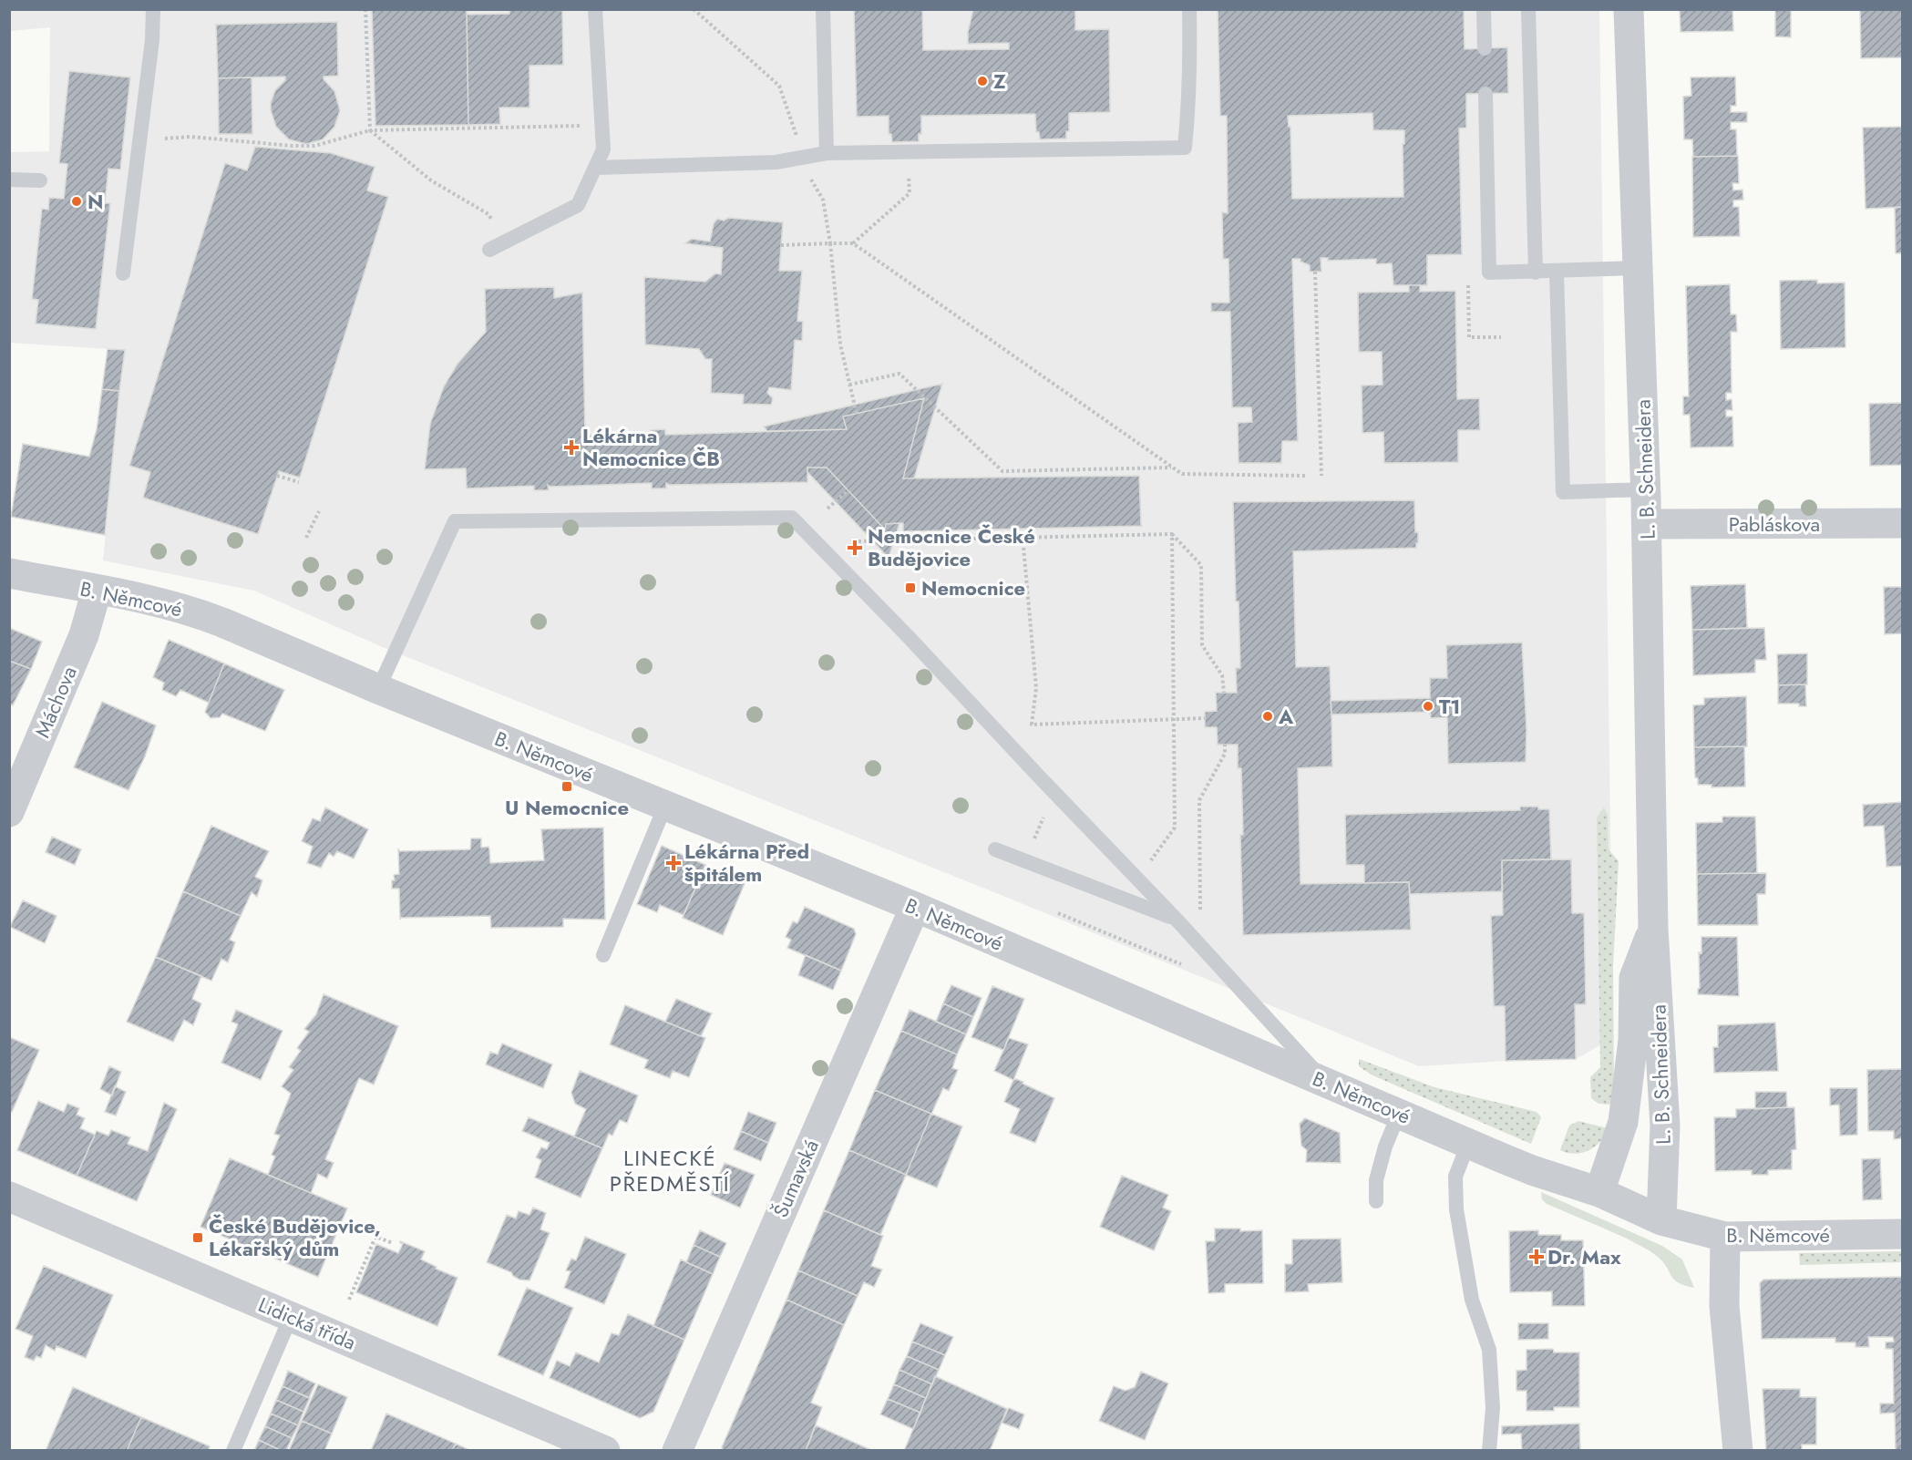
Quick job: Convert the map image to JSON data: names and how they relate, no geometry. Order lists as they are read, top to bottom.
{
  "streets": {
    "street": [
      "L. B. Schneidera",
      "Pabláskova",
      "B. Němcové",
      "Máchova",
      "Šumavská",
      "Lidická třída"
    ]
  },
  "crossings": [
    ["L. B. Schneidera", "Pabláskova"],
    ["L. B. Schneidera", "B. Němcové"],
    ["B. Němcové", "Máchova"],
    ["B. Němcové", "Šumavská"]
  ],
  "districts": ["LINECKÉ PŘEDMĚSTÍ"],
  "places": {
    "other": [
      "Z",
      "N",
      "T1",
      "A"
    ],
    "health": [
      "Lékárna Nemocnice ČB",
      "Nemocnice České Budějovice",
      "Lékárna Před špitálem",
      "Dr. Max"
    ],
    "transit": ["Nemocnice", "U Nemocnice", "České Budějovice, Lékařský dům"]
  }
}
